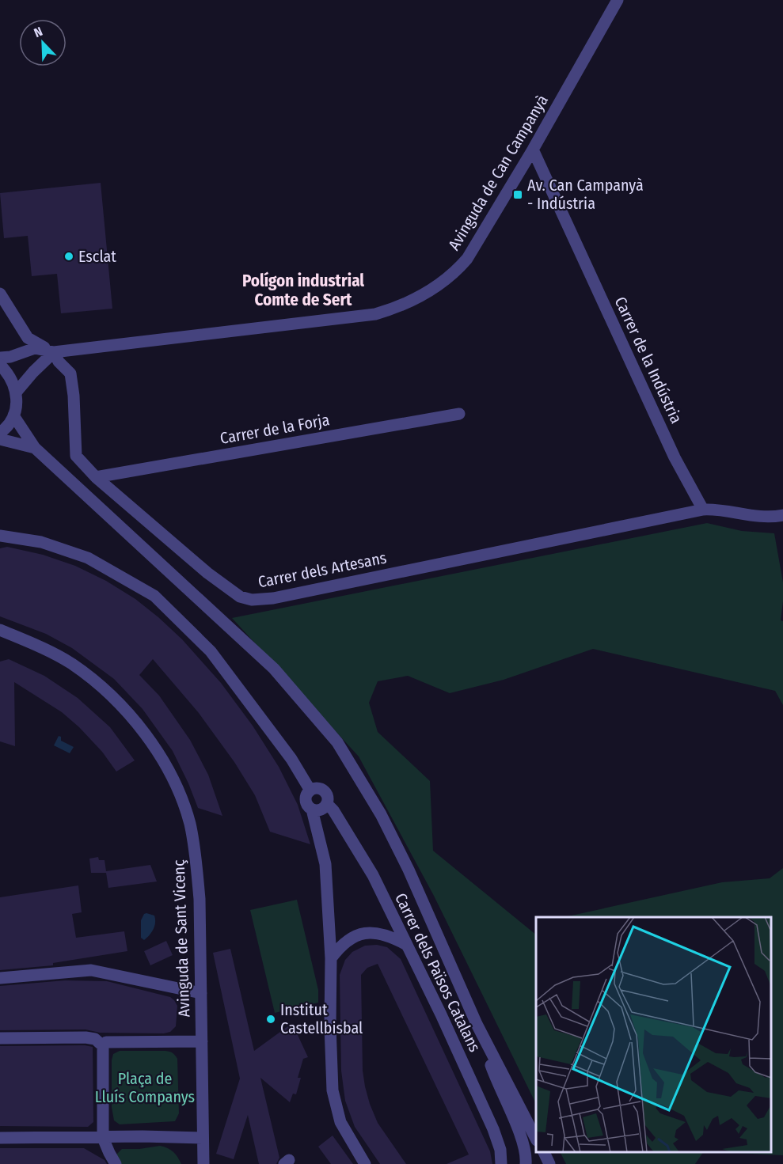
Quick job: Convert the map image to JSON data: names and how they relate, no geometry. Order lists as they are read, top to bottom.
{
  "streets": {
    "street": [
      "Avinguda de Can Campanyà",
      "Carrer de la Indústria",
      "Carrer de la Forja",
      "Carrer dels Artesans",
      "Avinguda de Sant Vicenç",
      "Carrer dels Països Catalans"
    ]
  },
  "crossings": [
    ["Avinguda de Can Campanyà", "Carrer de la Indústria"],
    ["Avinguda de Can Campanyà", "Carrer dels Artesans"],
    ["Carrer de la Indústria", "Carrer dels Artesans"],
    ["Carrer de la Forja", "Carrer dels Artesans"]
  ],
  "districts": ["Polígon industrial Comte de Sert"],
  "parks": ["Plaça de Lluís Companys"],
  "places": {
    "transit": ["Av. Can Campanyà - Indústria"],
    "other": ["Esclat", "Institut Castellbisbal"]
  },
  "north": "top left"
}
